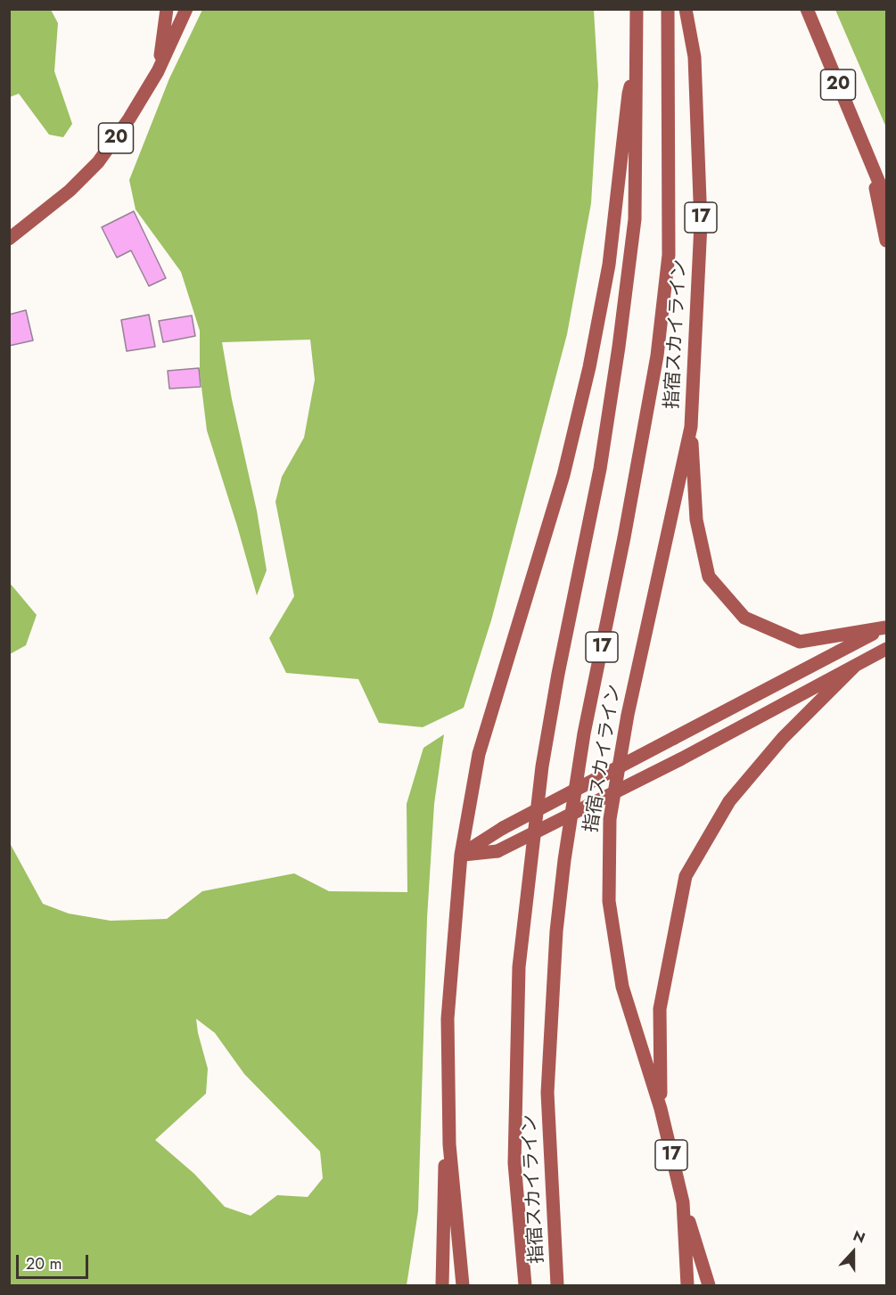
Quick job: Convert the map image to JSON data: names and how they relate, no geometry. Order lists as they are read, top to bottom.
{
  "streets": {
    "main road": ["20", "17", "指宿スカイライン"]
  },
  "scale_bar": "20 m",
  "north": "top"
}
